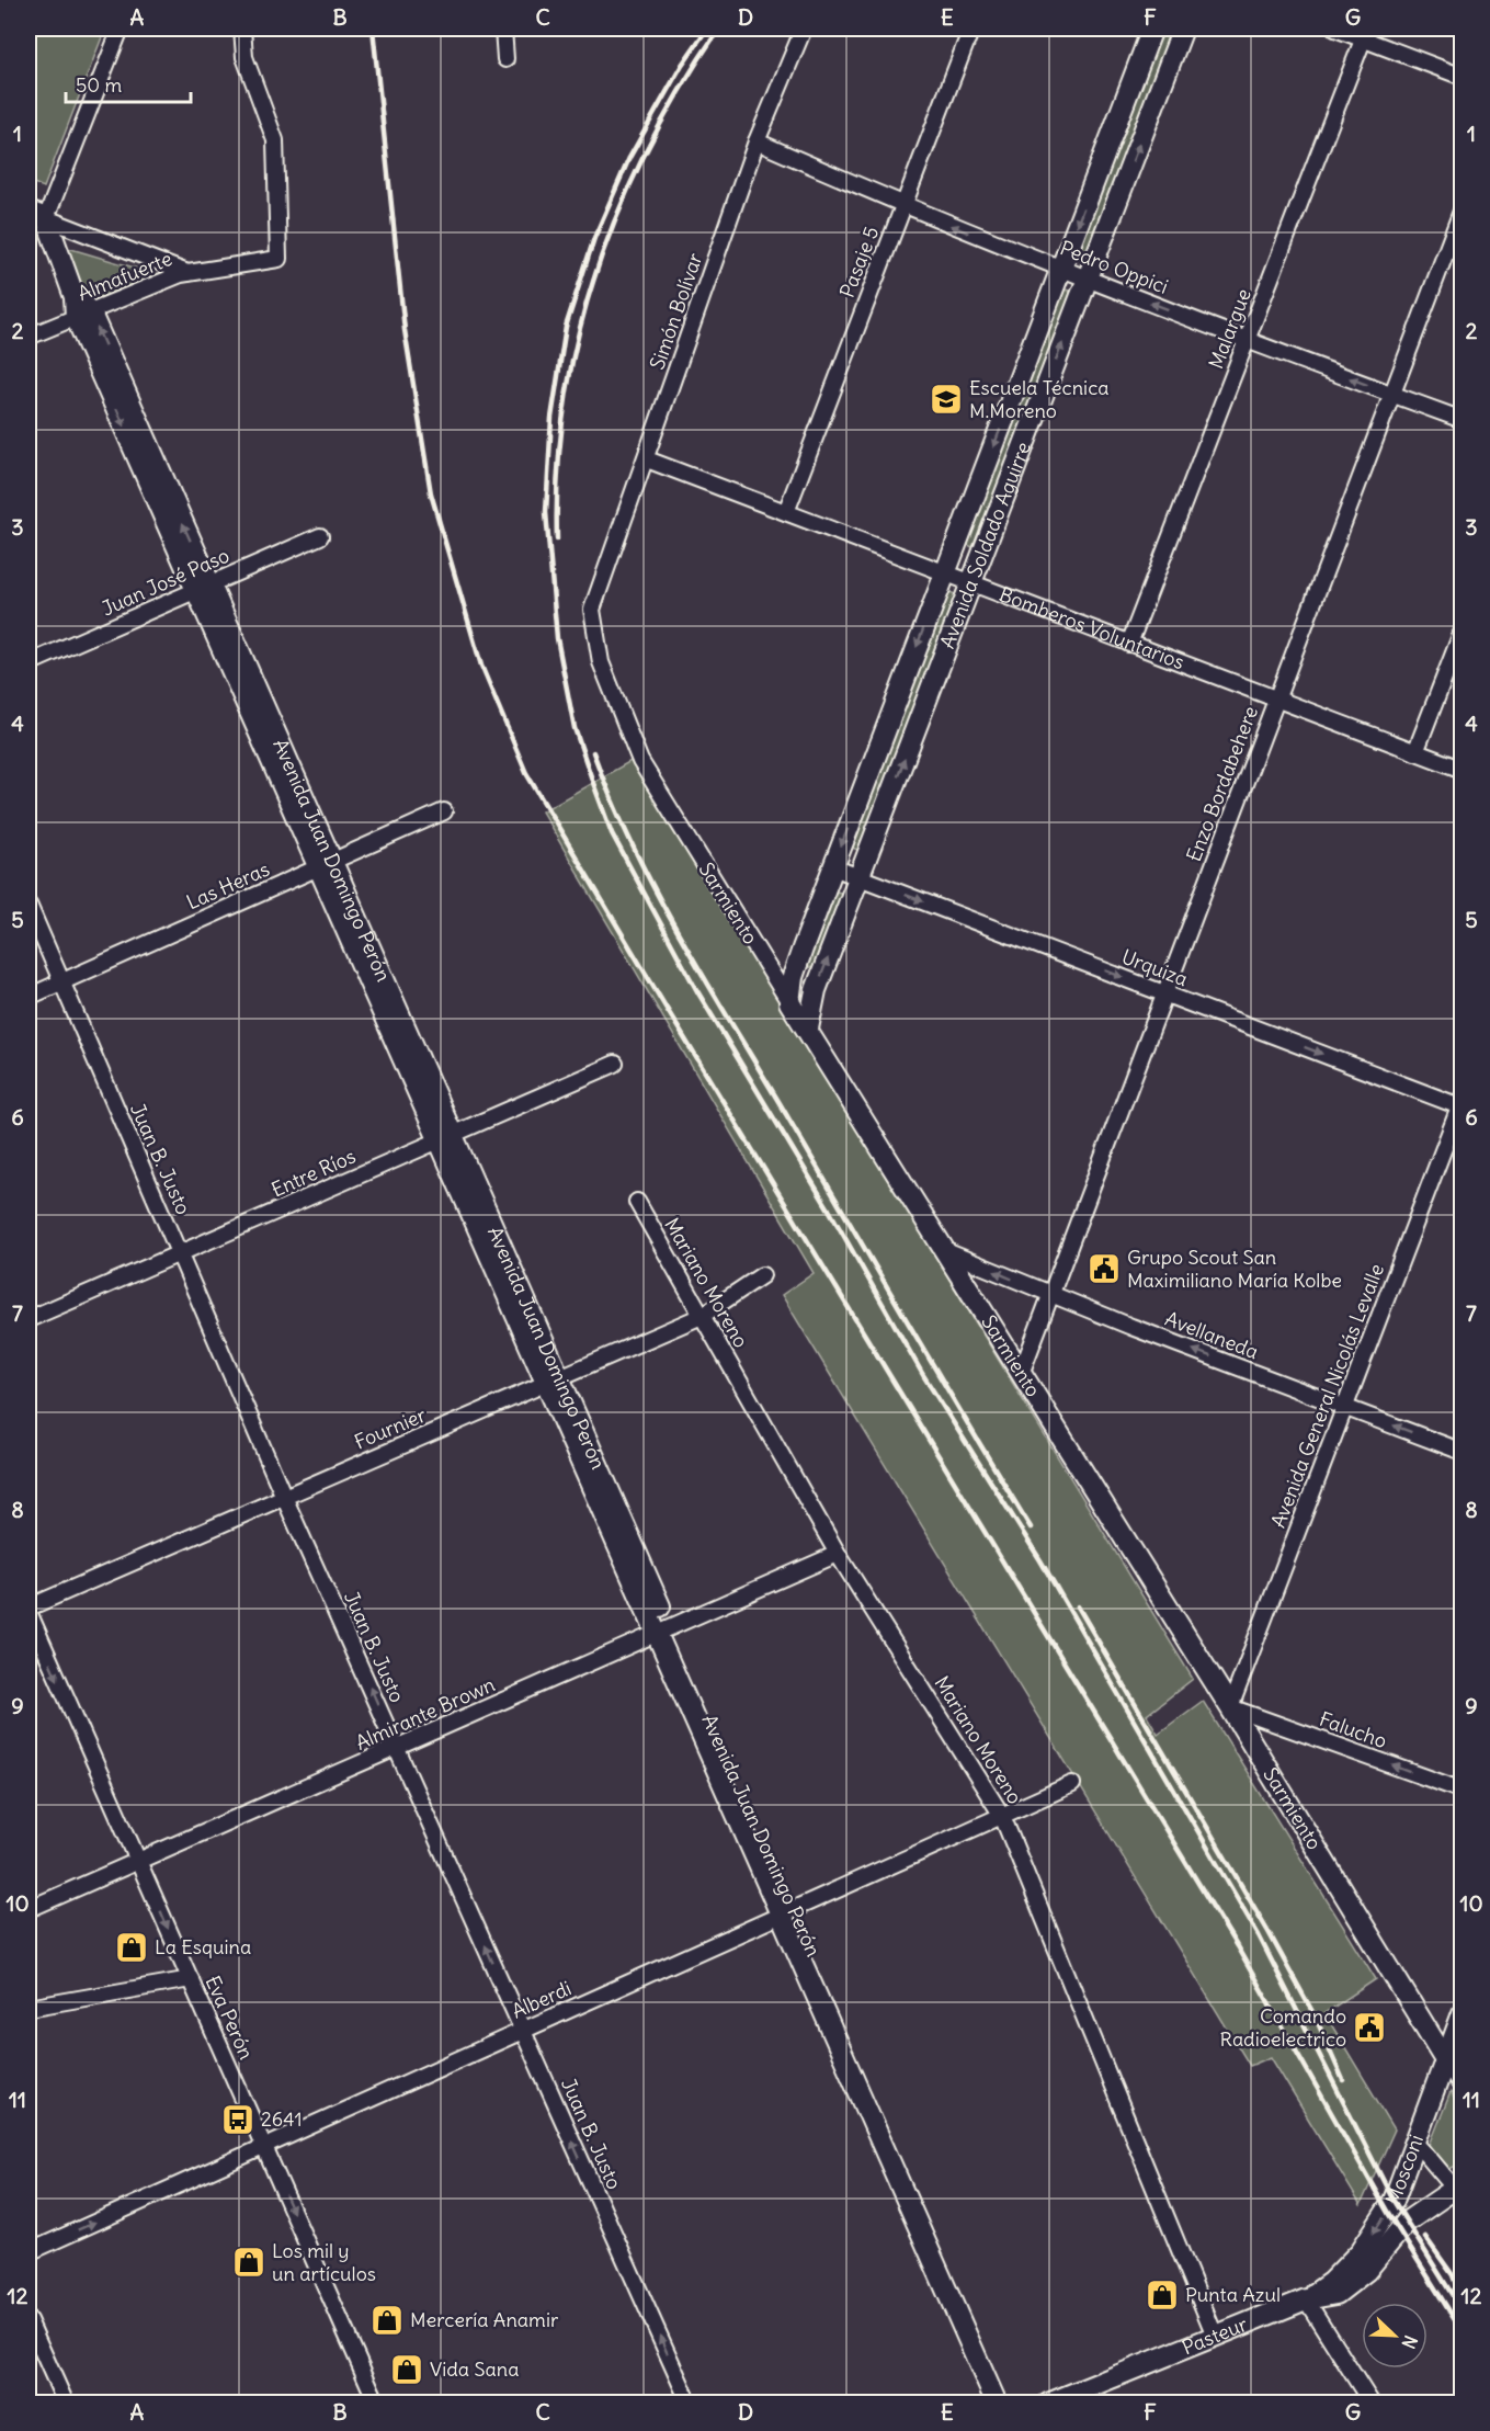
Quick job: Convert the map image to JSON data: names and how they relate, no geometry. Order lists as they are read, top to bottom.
{
  "streets": {
    "main road": [
      "Avenida Soldado Aguirre",
      "Avenida Juan Domingo Perón",
      "Sarmiento",
      "Mosconi",
      "Pasteur"
    ],
    "street": [
      "Pasaje 5",
      "Pedro Oppici",
      "Almafuerte",
      "Simón Bolívar",
      "Malargue",
      "Juan José Paso",
      "Bomberos Voluntarios",
      "Enzo Bordabehere",
      "Las Heras",
      "Urquiza",
      "Juan B. Justo",
      "Entre Ríos",
      "Mariano Moreno",
      "Avellaneda",
      "Avenida General Nicolás Levalle",
      "Fournier",
      "Almirante Brown",
      "Falucho",
      "Alberdi",
      "Eva Perón"
    ]
  },
  "crossings": [
    ["Pasaje 5", "Pedro Oppici"],
    ["Pasaje 5", "Bomberos Voluntarios"],
    ["Pedro Oppici", "Simón Bolívar"],
    ["Pedro Oppici", "Malargue"],
    ["Pedro Oppici", "Avenida Soldado Aguirre"],
    ["Pedro Oppici", "Enzo Bordabehere"],
    ["Almafuerte", "Avenida Juan Domingo Perón"],
    ["Simón Bolívar", "Bomberos Voluntarios"],
    ["Simón Bolívar", "Sarmiento"],
    ["Malargue", "Bomberos Voluntarios"],
    ["Avenida Soldado Aguirre", "Bomberos Voluntarios"],
    ["Avenida Soldado Aguirre", "Sarmiento"],
    ["Avenida Soldado Aguirre", "Urquiza"],
    ["Juan José Paso", "Avenida Juan Domingo Perón"],
    ["Bomberos Voluntarios", "Enzo Bordabehere"],
    ["Enzo Bordabehere", "Sarmiento"],
    ["Enzo Bordabehere", "Urquiza"],
    ["Enzo Bordabehere", "Avellaneda"],
    ["Avenida Juan Domingo Perón", "Las Heras"],
    ["Avenida Juan Domingo Perón", "Entre Ríos"],
    ["Avenida Juan Domingo Perón", "Fournier"],
    ["Avenida Juan Domingo Perón", "Almirante Brown"],
    ["Avenida Juan Domingo Perón", "Alberdi"],
    ["Las Heras", "Juan B. Justo"],
    ["Sarmiento", "Avellaneda"],
    ["Sarmiento", "Avenida General Nicolás Levalle"],
    ["Sarmiento", "Falucho"],
    ["Sarmiento", "Mosconi"],
    ["Urquiza", "Avenida General Nicolás Levalle"],
    ["Juan B. Justo", "Entre Ríos"],
    ["Juan B. Justo", "Fournier"],
    ["Juan B. Justo", "Almirante Brown"],
    ["Juan B. Justo", "Alberdi"],
    ["Mariano Moreno", "Fournier"],
    ["Mariano Moreno", "Almirante Brown"],
    ["Mariano Moreno", "Alberdi"],
    ["Mariano Moreno", "Pasteur"],
    ["Avellaneda", "Avenida General Nicolás Levalle"],
    ["Avenida General Nicolás Levalle", "Falucho"],
    ["Fournier", "Eva Perón"],
    ["Almirante Brown", "Eva Perón"],
    ["Alberdi", "Eva Perón"],
    ["Mosconi", "Pasteur"]
  ],
  "one_way": [
    "Pedro Oppici",
    "Urquiza",
    "Juan B. Justo",
    "Avellaneda",
    "Falucho",
    "Eva Perón",
    "Mosconi"
  ],
  "places": {
    "school or university": ["Escuela Técnica M.Moreno"],
    "public building": ["Grupo Scout San Maximiliano María Kolbe", "Comando Radioelectrico"],
    "shop": [
      "La Esquina",
      "Los mil y un artículos",
      "Punta Azul",
      "Mercería Anamir",
      "Vida Sana"
    ],
    "bus stop": ["2641"]
  },
  "scale_bar": "50 m",
  "north": "bottom right",
  "grid": {
    "columns": [
      "A",
      "B",
      "C",
      "D",
      "E",
      "F",
      "G"
    ],
    "rows": [
      "1",
      "2",
      "3",
      "4",
      "5",
      "6",
      "7",
      "8",
      "9",
      "10",
      "11",
      "12"
    ]
  }
}
